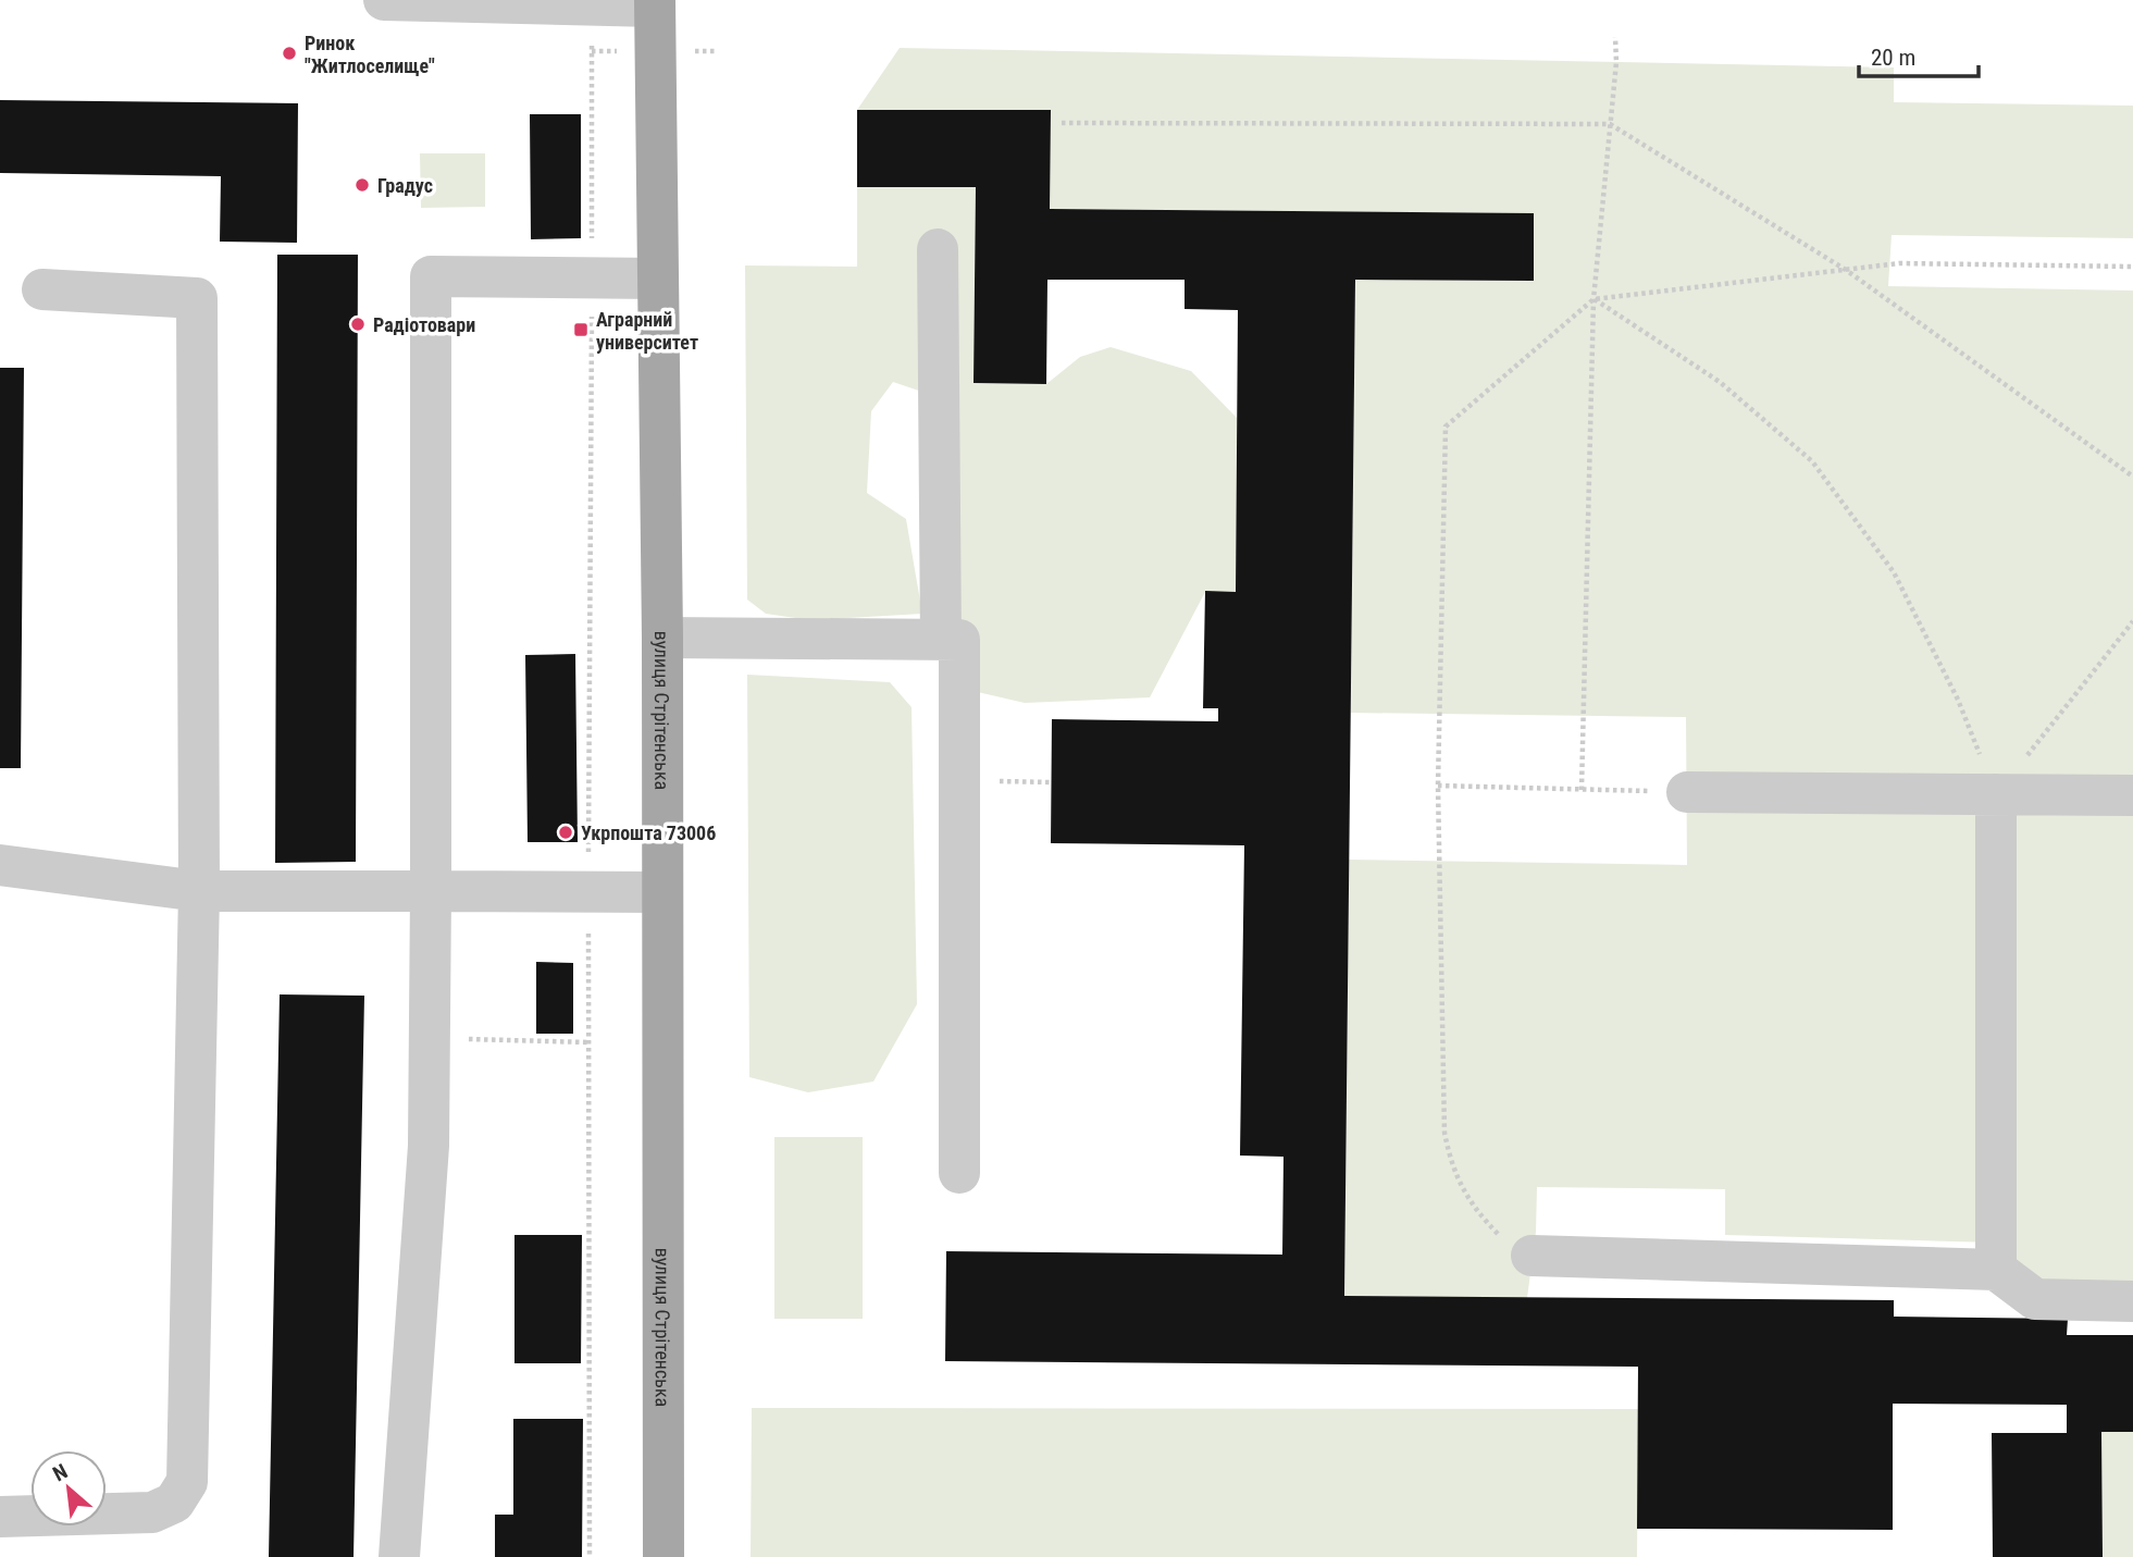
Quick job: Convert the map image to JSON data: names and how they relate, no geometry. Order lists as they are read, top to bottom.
{
  "streets": {
    "main road": ["вулиця Стрітенська"]
  },
  "places": {
    "other": [
      "Ринок \"Житлоселище\"",
      "Градус",
      "Радіотовари",
      "Укрпошта 73006"
    ],
    "transit": ["Аграрний университет"]
  },
  "scale_bar": "20 m",
  "north": "top left"
}
